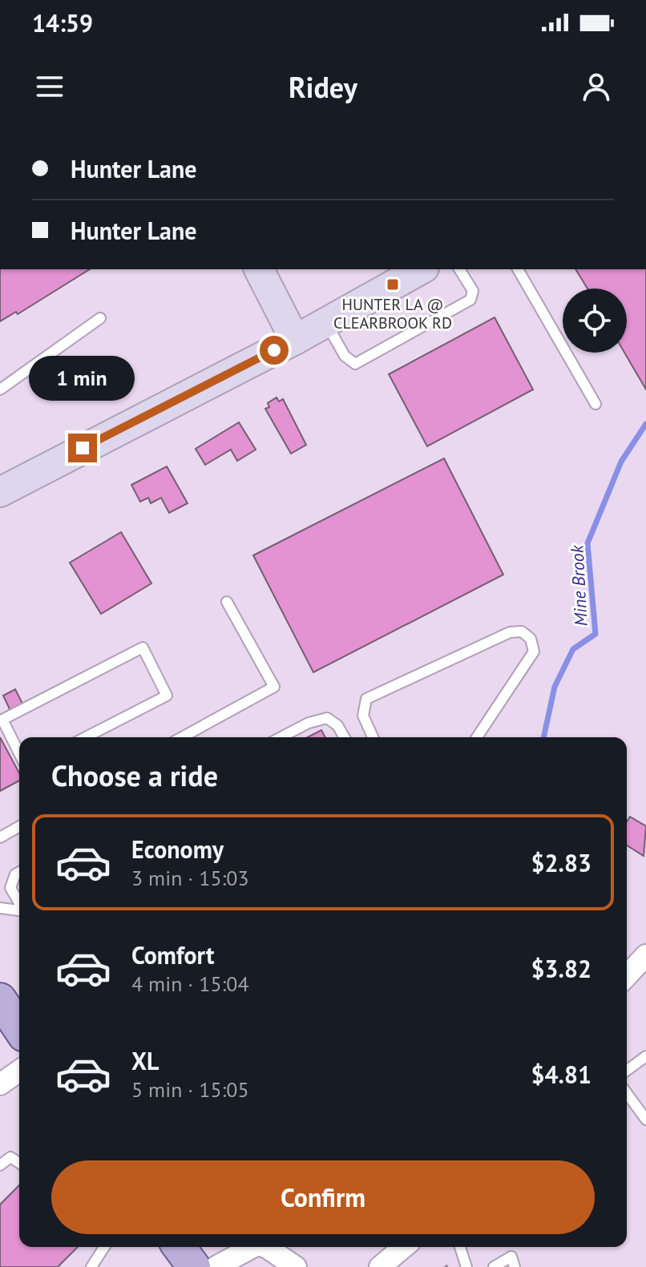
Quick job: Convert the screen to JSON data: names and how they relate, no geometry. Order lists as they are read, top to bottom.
{
  "water": ["Mine Brook"],
  "places": {
    "transit": ["HUNTER LA @ CLEARBROOK RD"]
  },
  "page": {
    "status": "14:59",
    "header": "Ridey",
    "banner": ["Hunter Lane", "Hunter Lane"],
    "bubble": "1 min",
    "heading": "Choose a ride",
    "list": [
      {
        "name": "Economy",
        "note": "3 min · 15:03",
        "value": "$2.83"
      },
      {
        "name": "Comfort",
        "note": "4 min · 15:04",
        "value": "$3.82"
      },
      {
        "name": "XL",
        "note": "5 min · 15:05",
        "value": "$4.81"
      }
    ],
    "buttons": "Confirm"
  }
}
